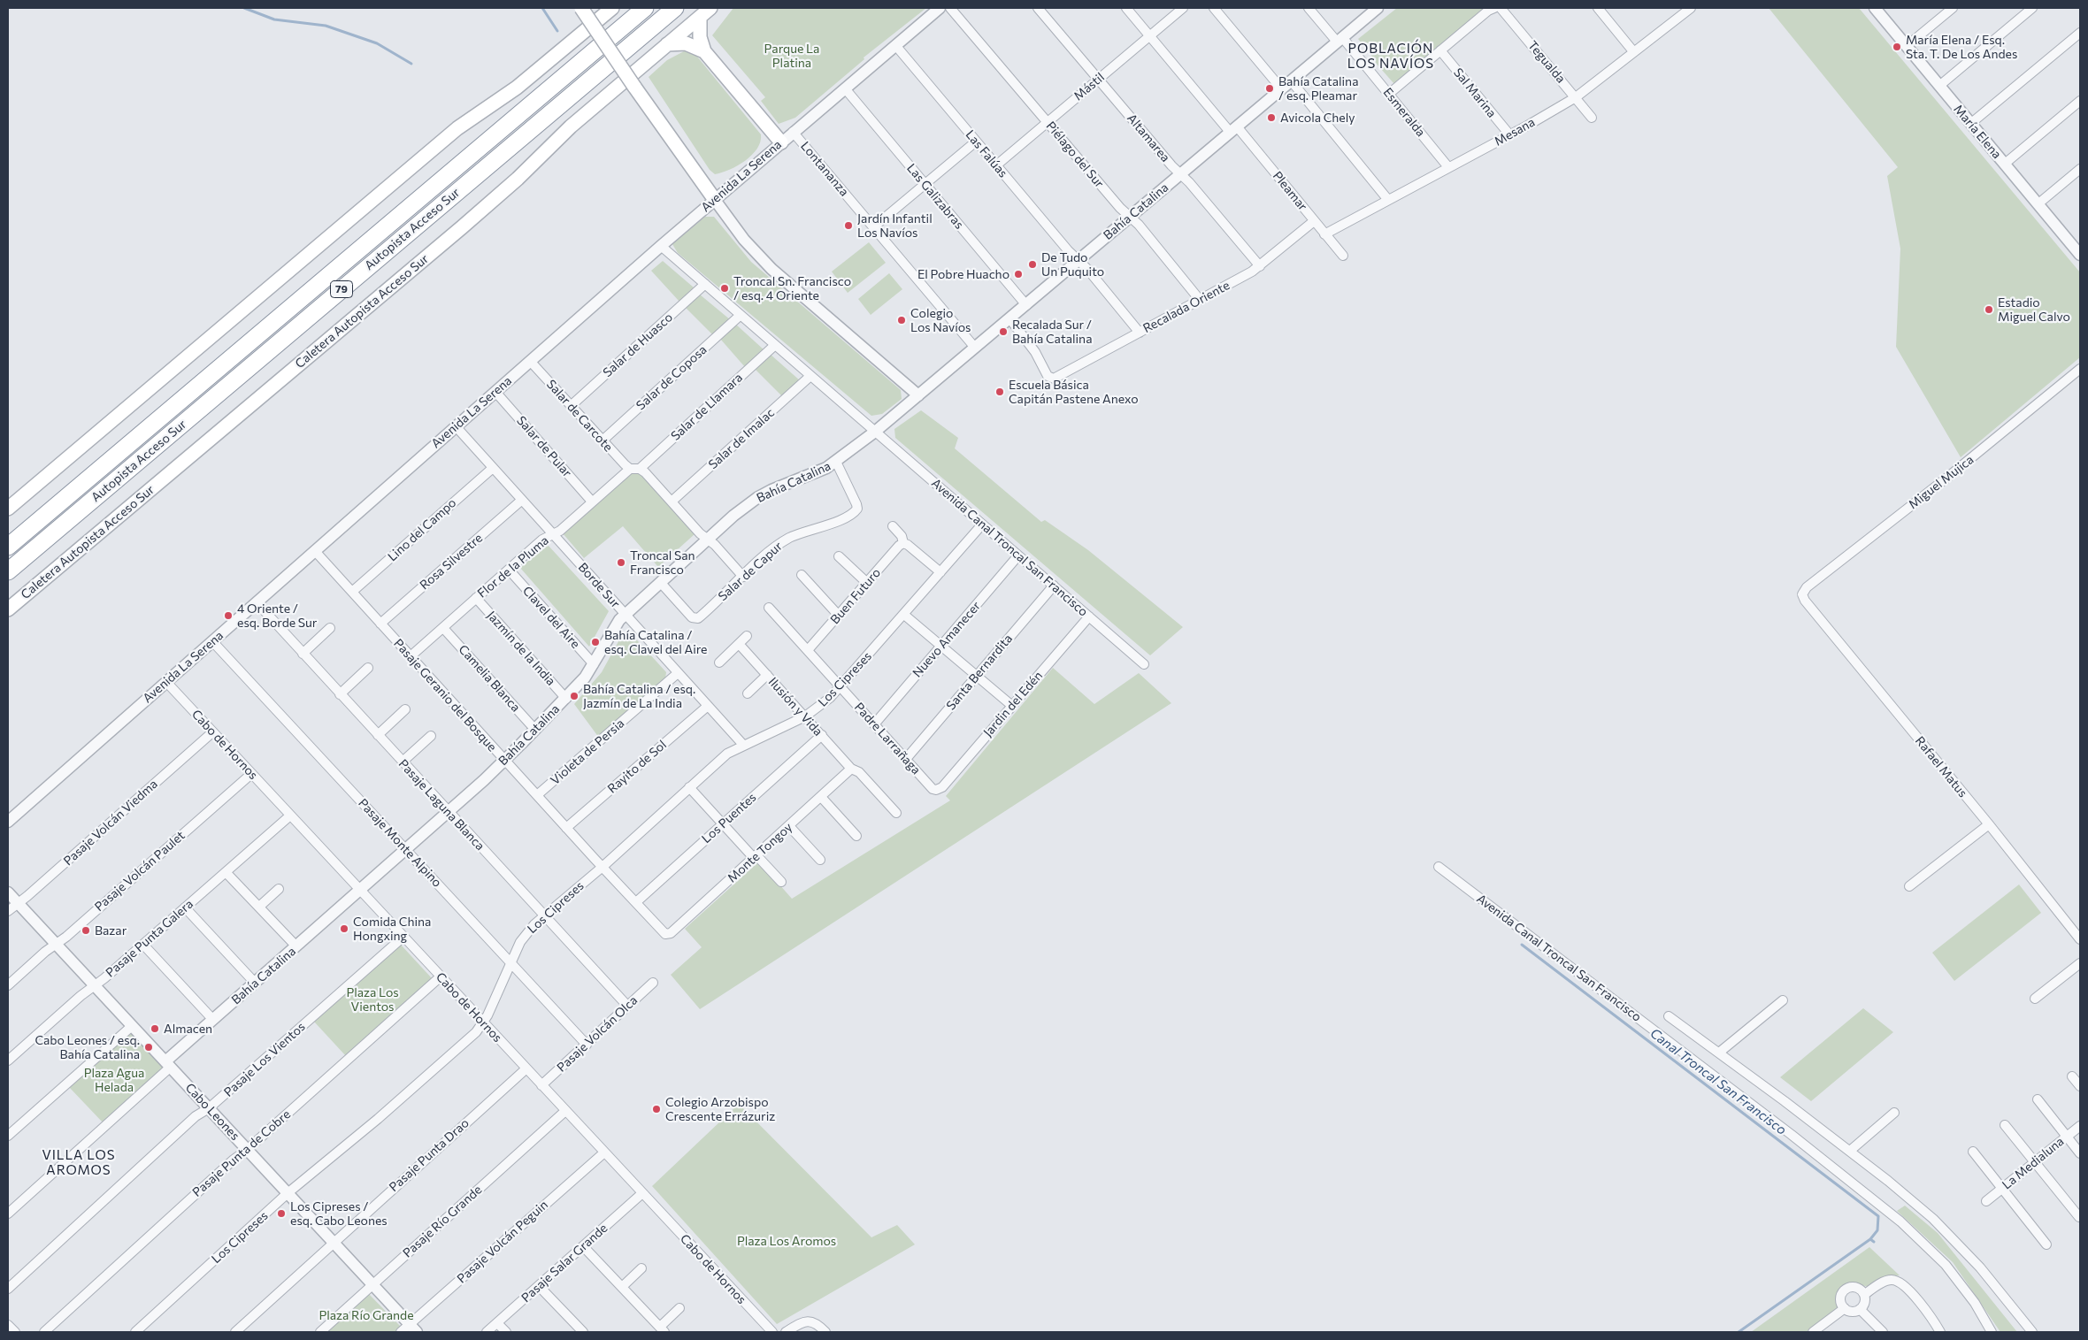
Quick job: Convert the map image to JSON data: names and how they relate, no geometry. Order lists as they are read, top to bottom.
{
  "streets": {
    "highway": ["Autopista Acceso Sur", "79"],
    "main road": ["Caletera Autopista Acceso Sur"],
    "street": [
      "Tegualda",
      "Mástil",
      "Sal Marina",
      "Esmeralda",
      "Mesana",
      "María Elena",
      "Altamarea",
      "Las Falúas",
      "Piélago del Sur",
      "Lontananza",
      "Avenida La Serena",
      "Pleamar",
      "Las Galizabras",
      "Bahía Catalina",
      "Recalada Oriente",
      "Salar de Huasco",
      "Salar de Coposa",
      "Salar de Llamara",
      "Salar de Carcote",
      "Salar de Imalac",
      "Salar de Pular",
      "Miguel Mujica",
      "Lino del Campo",
      "Avenida Canal Troncal San Francisco",
      "Rosa Silvestre",
      "Flor de la Pluma",
      "Salar de Capur",
      "Borde Sur",
      "Buen Futuro",
      "Clavel del Aire",
      "Nuevo Amanecer",
      "Jazmín de la India",
      "Santa Bernardita",
      "Camelia Blanca",
      "Los Cipreses",
      "Pasaje Geranio del Bosque",
      "Jardin del Edén",
      "Ilusión y Vida",
      "Padre Larrañaga",
      "Cabo de Hornos",
      "Violeta de Persia",
      "Rayito de Sol",
      "Rafael Matus",
      "Pasaje Laguna Blanca",
      "Los Puentes",
      "Pasaje Volcán Viedma",
      "Pasaje Monte Alpino",
      "Monte Tongoy",
      "Pasaje Volcán Paulet",
      "Pasaje Punta Galera",
      "Pasaje Volcán Olca",
      "Pasaje Los Vientos",
      "Cabo Leones",
      "Pasaje Punta de Cobre",
      "Pasaje Punta Drao",
      "La Medialuna",
      "Pasaje Río Grande",
      "Pasaje Volcán Peguin",
      "Pasaje Salar Grande"
    ]
  },
  "crossings": [
    ["Tegualda", "Mesana"],
    ["Mástil", "Altamarea"],
    ["Mástil", "Las Falúas"],
    ["Mástil", "Piélago del Sur"],
    ["Mástil", "Pleamar"],
    ["Sal Marina", "Mesana"],
    ["Esmeralda", "Mesana"],
    ["Esmeralda", "Bahía Catalina"],
    ["Mesana", "Pleamar"],
    ["Altamarea", "Bahía Catalina"],
    ["Altamarea", "Recalada Oriente"],
    ["Las Falúas", "Avenida La Serena"],
    ["Las Falúas", "Bahía Catalina"],
    ["Las Falúas", "Recalada Oriente"],
    ["Piélago del Sur", "Bahía Catalina"],
    ["Piélago del Sur", "Recalada Oriente"],
    ["Lontananza", "Avenida La Serena"],
    ["Lontananza", "Bahía Catalina"],
    ["Avenida La Serena", "Las Galizabras"],
    ["Avenida La Serena", "Salar de Carcote"],
    ["Avenida La Serena", "Salar de Pular"],
    ["Avenida La Serena", "Avenida Canal Troncal San Francisco"],
    ["Avenida La Serena", "Borde Sur"],
    ["Avenida La Serena", "Pasaje Geranio del Bosque"],
    ["Avenida La Serena", "Cabo de Hornos"],
    ["Avenida La Serena", "Pasaje Laguna Blanca"],
    ["Avenida La Serena", "Pasaje Monte Alpino"],
    ["Pleamar", "Bahía Catalina"],
    ["Pleamar", "Recalada Oriente"],
    ["Las Galizabras", "Bahía Catalina"],
    ["Bahía Catalina", "Recalada Oriente"],
    ["Bahía Catalina", "Salar de Carcote"],
    ["Bahía Catalina", "Avenida Canal Troncal San Francisco"],
    ["Bahía Catalina", "Salar de Capur"],
    ["Bahía Catalina", "Borde Sur"],
    ["Bahía Catalina", "Clavel del Aire"],
    ["Bahía Catalina", "Jazmín de la India"],
    ["Bahía Catalina", "Camelia Blanca"],
    ["Bahía Catalina", "Pasaje Geranio del Bosque"],
    ["Bahía Catalina", "Cabo de Hornos"],
    ["Bahía Catalina", "Pasaje Laguna Blanca"],
    ["Bahía Catalina", "Pasaje Monte Alpino"],
    ["Bahía Catalina", "Cabo Leones"],
    ["Salar de Huasco", "Salar de Carcote"],
    ["Salar de Huasco", "Avenida Canal Troncal San Francisco"],
    ["Salar de Coposa", "Salar de Carcote"],
    ["Salar de Coposa", "Avenida Canal Troncal San Francisco"],
    ["Salar de Llamara", "Salar de Carcote"],
    ["Salar de Llamara", "Avenida Canal Troncal San Francisco"],
    ["Salar de Llamara", "Flor de la Pluma"],
    ["Salar de Carcote", "Salar de Imalac"],
    ["Salar de Carcote", "Flor de la Pluma"],
    ["Salar de Carcote", "Salar de Capur"],
    ["Salar de Imalac", "Avenida Canal Troncal San Francisco"],
    ["Salar de Pular", "Flor de la Pluma"],
    ["Miguel Mujica", "Rafael Matus"],
    ["Lino del Campo", "Borde Sur"],
    ["Lino del Campo", "Pasaje Geranio del Bosque"],
    ["Avenida Canal Troncal San Francisco", "Nuevo Amanecer"],
    ["Avenida Canal Troncal San Francisco", "Santa Bernardita"],
    ["Avenida Canal Troncal San Francisco", "Los Cipreses"],
    ["Avenida Canal Troncal San Francisco", "Jardin del Edén"],
    ["Rosa Silvestre", "Borde Sur"],
    ["Rosa Silvestre", "Pasaje Geranio del Bosque"],
    ["Flor de la Pluma", "Borde Sur"],
    ["Flor de la Pluma", "Clavel del Aire"],
    ["Flor de la Pluma", "Jazmín de la India"],
    ["Flor de la Pluma", "Camelia Blanca"],
    ["Flor de la Pluma", "Pasaje Geranio del Bosque"],
    ["Borde Sur", "Los Cipreses"],
    ["Borde Sur", "Violeta de Persia"],
    ["Borde Sur", "Rayito de Sol"],
    ["Buen Futuro", "Padre Larrañaga"],
    ["Nuevo Amanecer", "Padre Larrañaga"],
    ["Santa Bernardita", "Padre Larrañaga"],
    ["Los Cipreses", "Pasaje Geranio del Bosque"],
    ["Los Cipreses", "Ilusión y Vida"],
    ["Los Cipreses", "Padre Larrañaga"],
    ["Los Cipreses", "Cabo de Hornos"],
    ["Los Cipreses", "Pasaje Laguna Blanca"],
    ["Los Cipreses", "Pasaje Monte Alpino"],
    ["Los Cipreses", "Cabo Leones"],
    ["Pasaje Geranio del Bosque", "Violeta de Persia"],
    ["Pasaje Geranio del Bosque", "Rayito de Sol"],
    ["Pasaje Geranio del Bosque", "Los Puentes"],
    ["Pasaje Geranio del Bosque", "Monte Tongoy"],
    ["Jardin del Edén", "Padre Larrañaga"],
    ["Ilusión y Vida", "Los Puentes"],
    ["Ilusión y Vida", "Monte Tongoy"],
    ["Cabo de Hornos", "Pasaje Volcán Viedma"],
    ["Cabo de Hornos", "Pasaje Volcán Paulet"],
    ["Cabo de Hornos", "Pasaje Punta Galera"],
    ["Cabo de Hornos", "Pasaje Volcán Olca"],
    ["Cabo de Hornos", "Pasaje Los Vientos"],
    ["Cabo de Hornos", "Pasaje Punta de Cobre"],
    ["Cabo de Hornos", "Pasaje Punta Drao"],
    ["Cabo de Hornos", "Pasaje Río Grande"],
    ["Cabo de Hornos", "Pasaje Volcán Peguin"],
    ["Cabo de Hornos", "Pasaje Salar Grande"],
    ["Pasaje Laguna Blanca", "Pasaje Volcán Olca"],
    ["Pasaje Volcán Viedma", "Cabo Leones"],
    ["Pasaje Monte Alpino", "Pasaje Volcán Olca"],
    ["Pasaje Volcán Paulet", "Cabo Leones"],
    ["Pasaje Punta Galera", "Cabo Leones"],
    ["Pasaje Los Vientos", "Cabo Leones"],
    ["Cabo Leones", "Pasaje Punta de Cobre"],
    ["Cabo Leones", "Pasaje Punta Drao"],
    ["Cabo Leones", "Pasaje Río Grande"],
    ["Cabo Leones", "Pasaje Volcán Peguin"]
  ],
  "districts": ["POBLACIÓN LOS NAVÍOS", "VILLA LOS AROMOS"],
  "water": ["Canal Troncal San Francisco"],
  "parks": [
    "Parque La Platina",
    "Plaza Los Vientos",
    "Plaza Agua Helada",
    "Plaza Los Aromos",
    "Plaza Río Grande"
  ],
  "places": [
    "María Elena / Esq. Sta. T. De Los Andes",
    "Bahía Catalina / esq. Pleamar",
    "Avicola Chely",
    "Jardín Infantil Los Navíos",
    "De Tudo Un Puquito",
    "El Pobre Huacho",
    "Troncal Sn. Francisco / esq. 4 Oriente",
    "Estadio Miguel Calvo",
    "Colegio Los Navíos",
    "Recalada Sur / Bahía Catalina",
    "Escuela Básica Capitán Pastene Anexo",
    "Troncal San Francisco",
    "4 Oriente / esq. Borde Sur",
    "Bahía Catalina / esq. Clavel del Aire",
    "Bahía Catalina / esq. Jazmín de La India",
    "Comida China Hongxing",
    "Bazar",
    "Almacen",
    "Cabo Leones / esq. Bahía Catalina",
    "Colegio Arzobispo Crescente Errázuriz",
    "Los Cipreses / esq. Cabo Leones"
  ]
}
